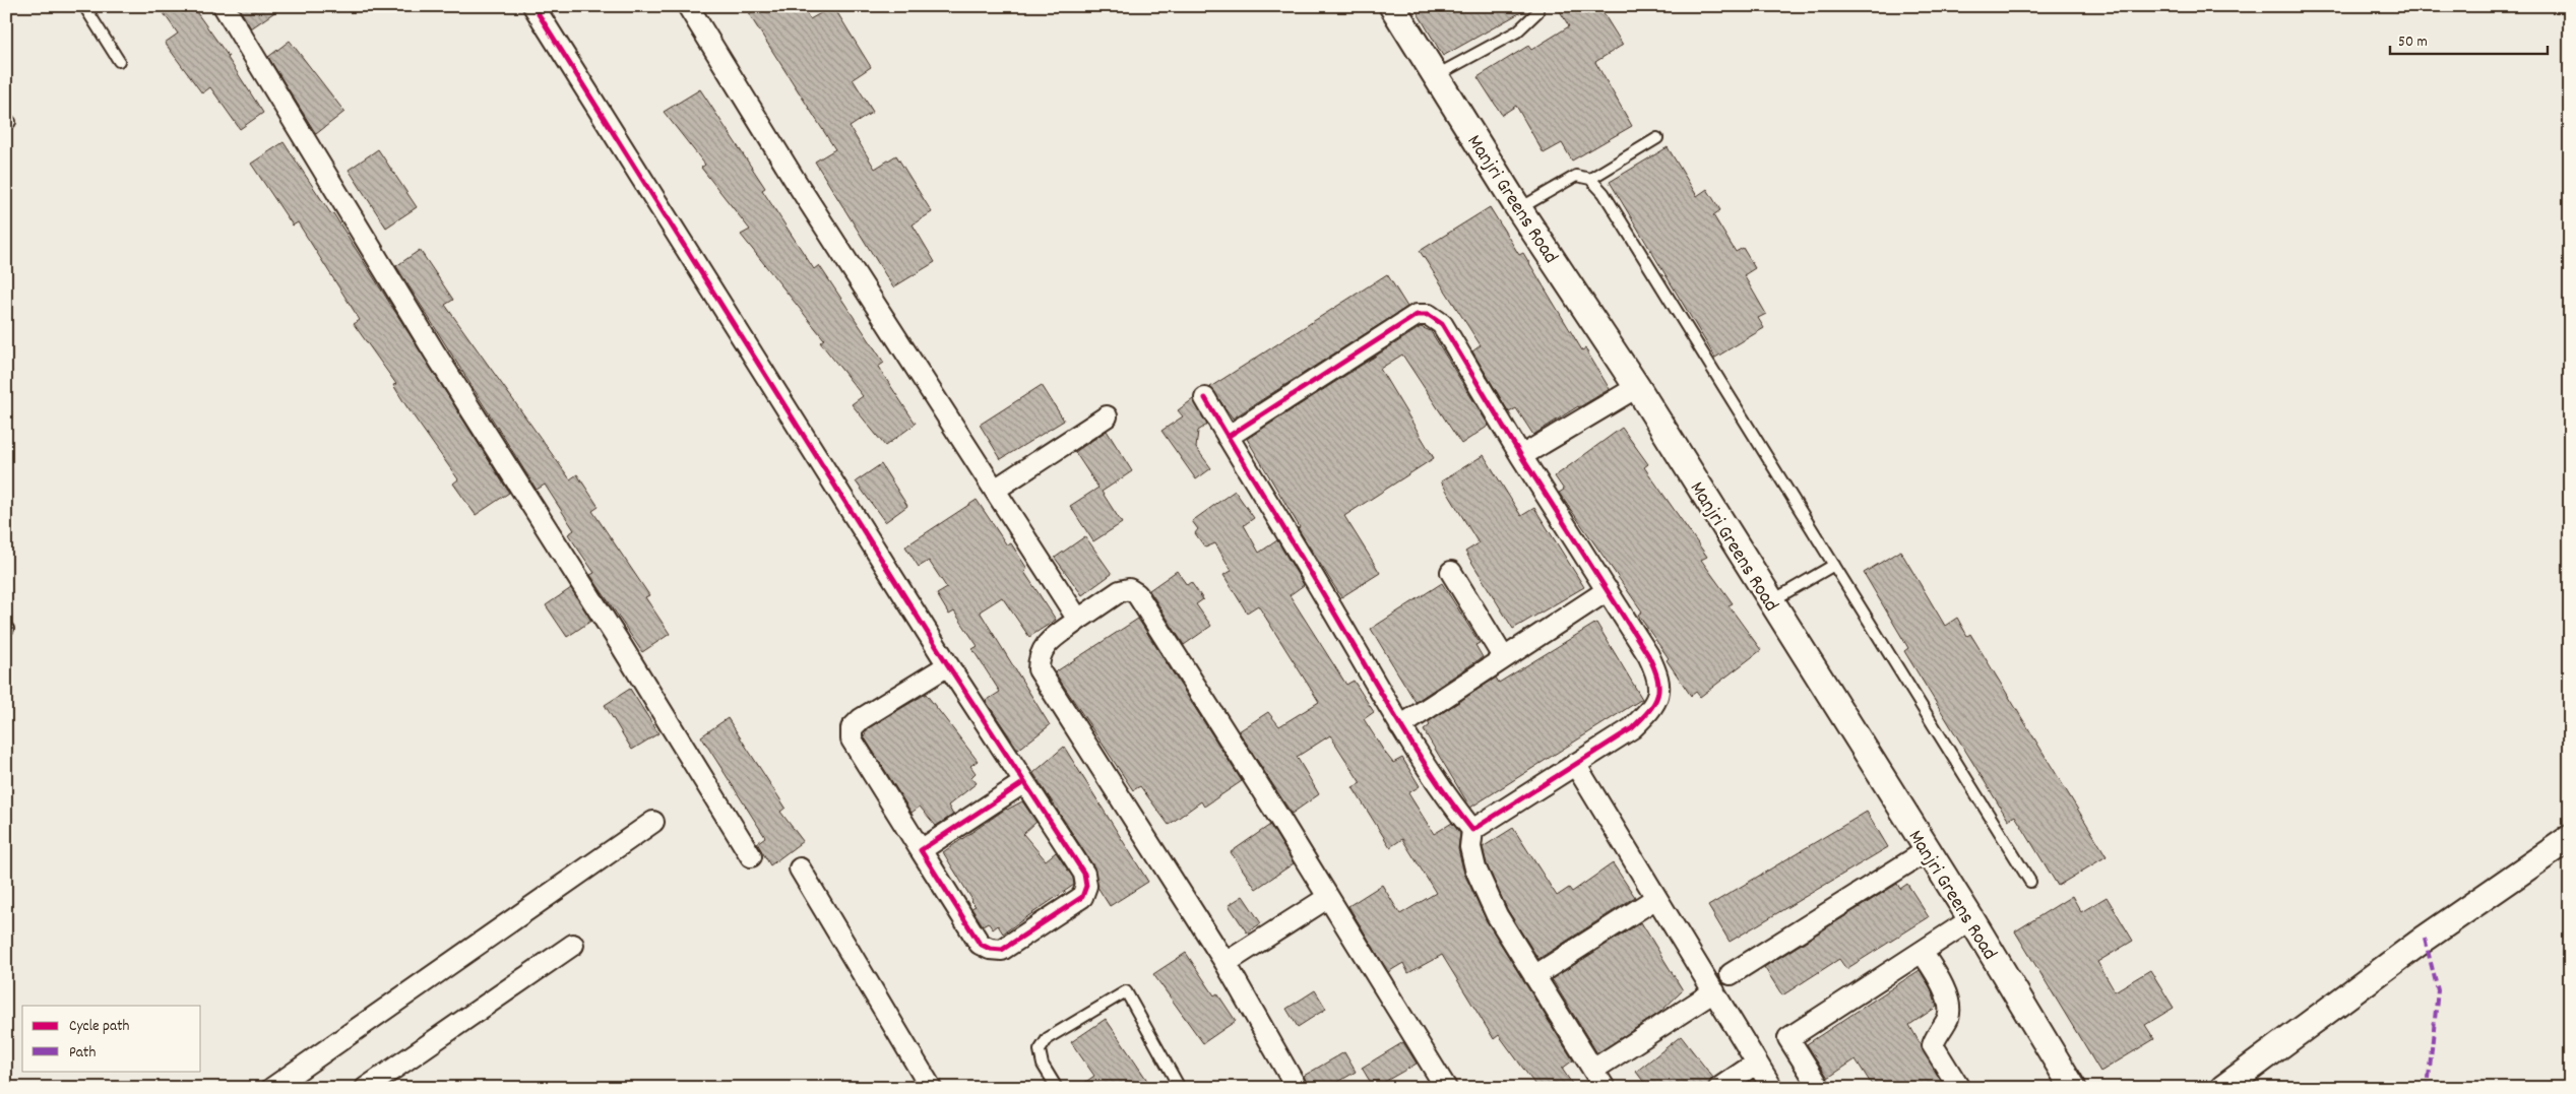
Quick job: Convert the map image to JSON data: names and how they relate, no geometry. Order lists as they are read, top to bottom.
{
  "streets": {
    "street": ["Manjri Greens Road"]
  },
  "legend": ["Cycle path", "Path"],
  "scale_bar": "50 m"
}
